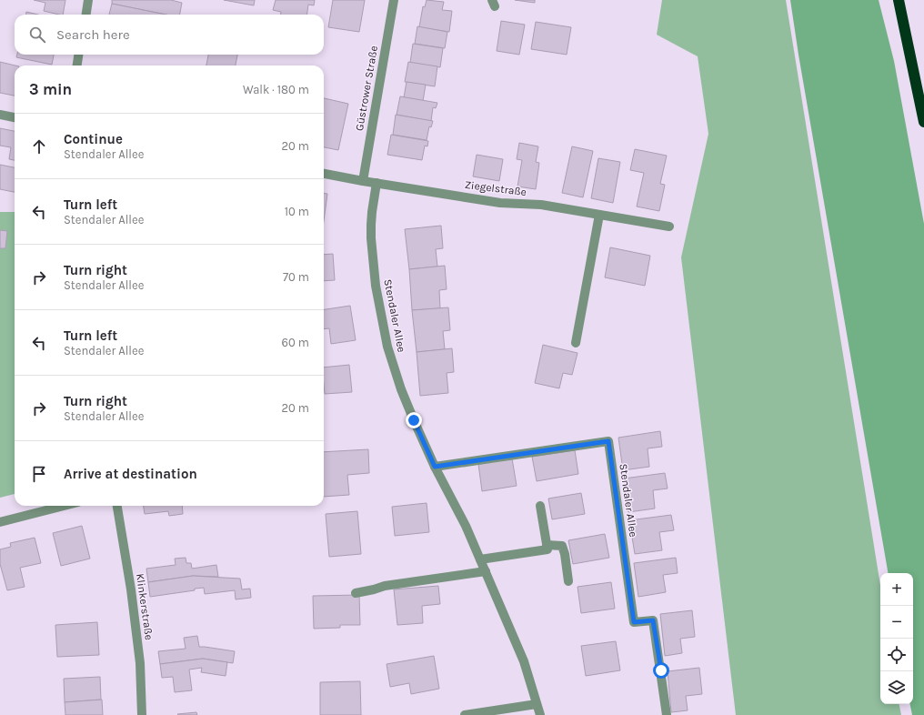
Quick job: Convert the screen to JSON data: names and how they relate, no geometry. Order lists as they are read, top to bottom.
{
  "streets": {
    "street": [
      "Güstrower Straße",
      "Ziegelstraße",
      "Stendaler Allee",
      "Klinkerstraße"
    ]
  },
  "crossings": [
    ["Güstrower Straße", "Ziegelstraße"],
    ["Ziegelstraße", "Stendaler Allee"]
  ],
  "page": {
    "search": "Search here",
    "heading": ["3 min", "Walk · 180 m"],
    "list": [
      ["Continue", "Stendaler Allee", "20 m"],
      ["Turn left", "Stendaler Allee", "10 m"],
      ["Turn right", "Stendaler Allee", "70 m"],
      ["Turn left", "Stendaler Allee", "60 m"],
      ["Turn right", "Stendaler Allee", "20 m"],
      "Arrive at destination"
    ],
    "map_buttons": ["+", "−"]
  }
}
